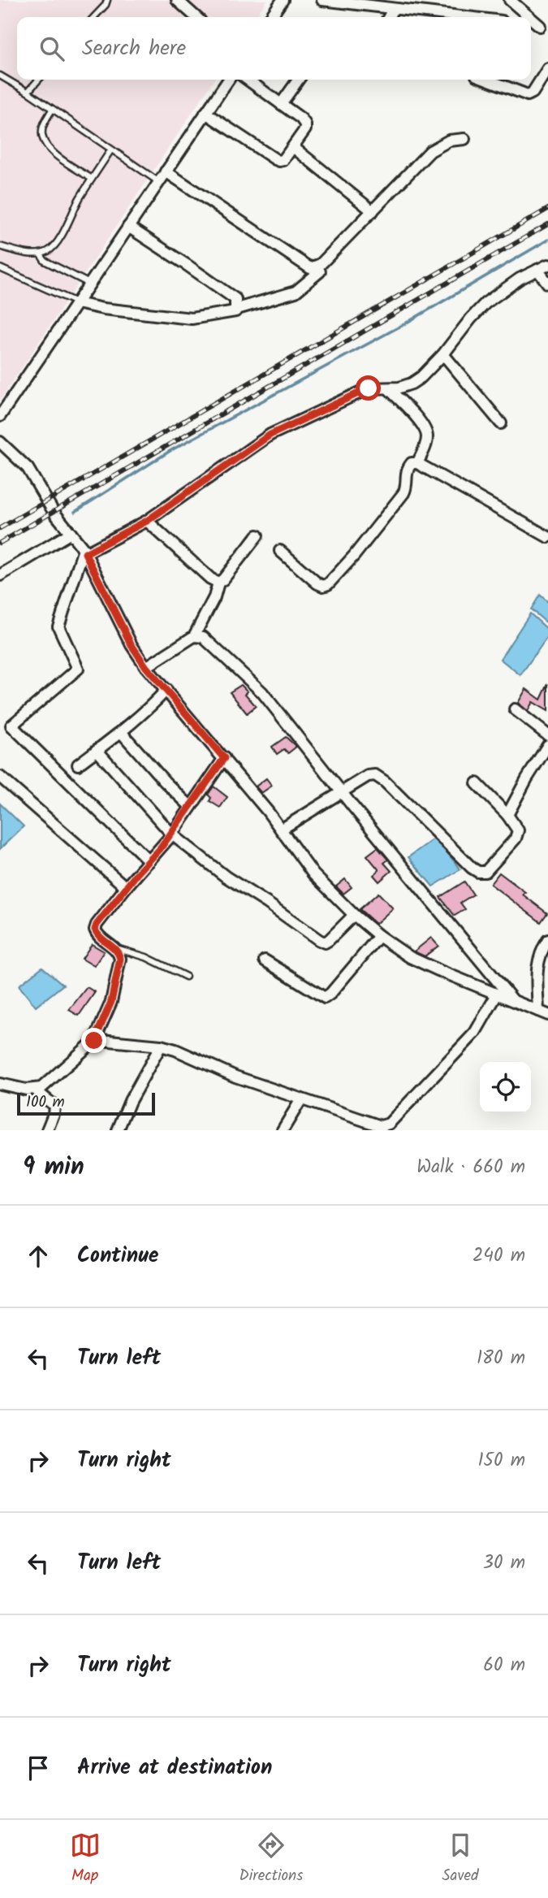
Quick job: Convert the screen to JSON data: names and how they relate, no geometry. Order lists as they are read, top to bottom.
{
  "scale_bar": "100 m",
  "page": {
    "search": "Search here",
    "scale": "100 m",
    "heading": ["9 min", "Walk · 660 m"],
    "list": [
      ["Continue", "240 m"],
      ["Turn left", "180 m"],
      ["Turn right", "150 m"],
      ["Turn left", "30 m"],
      ["Turn right", "60 m"],
      "Arrive at destination"
    ],
    "nav": ["Map", "Directions", "Saved"]
  }
}
